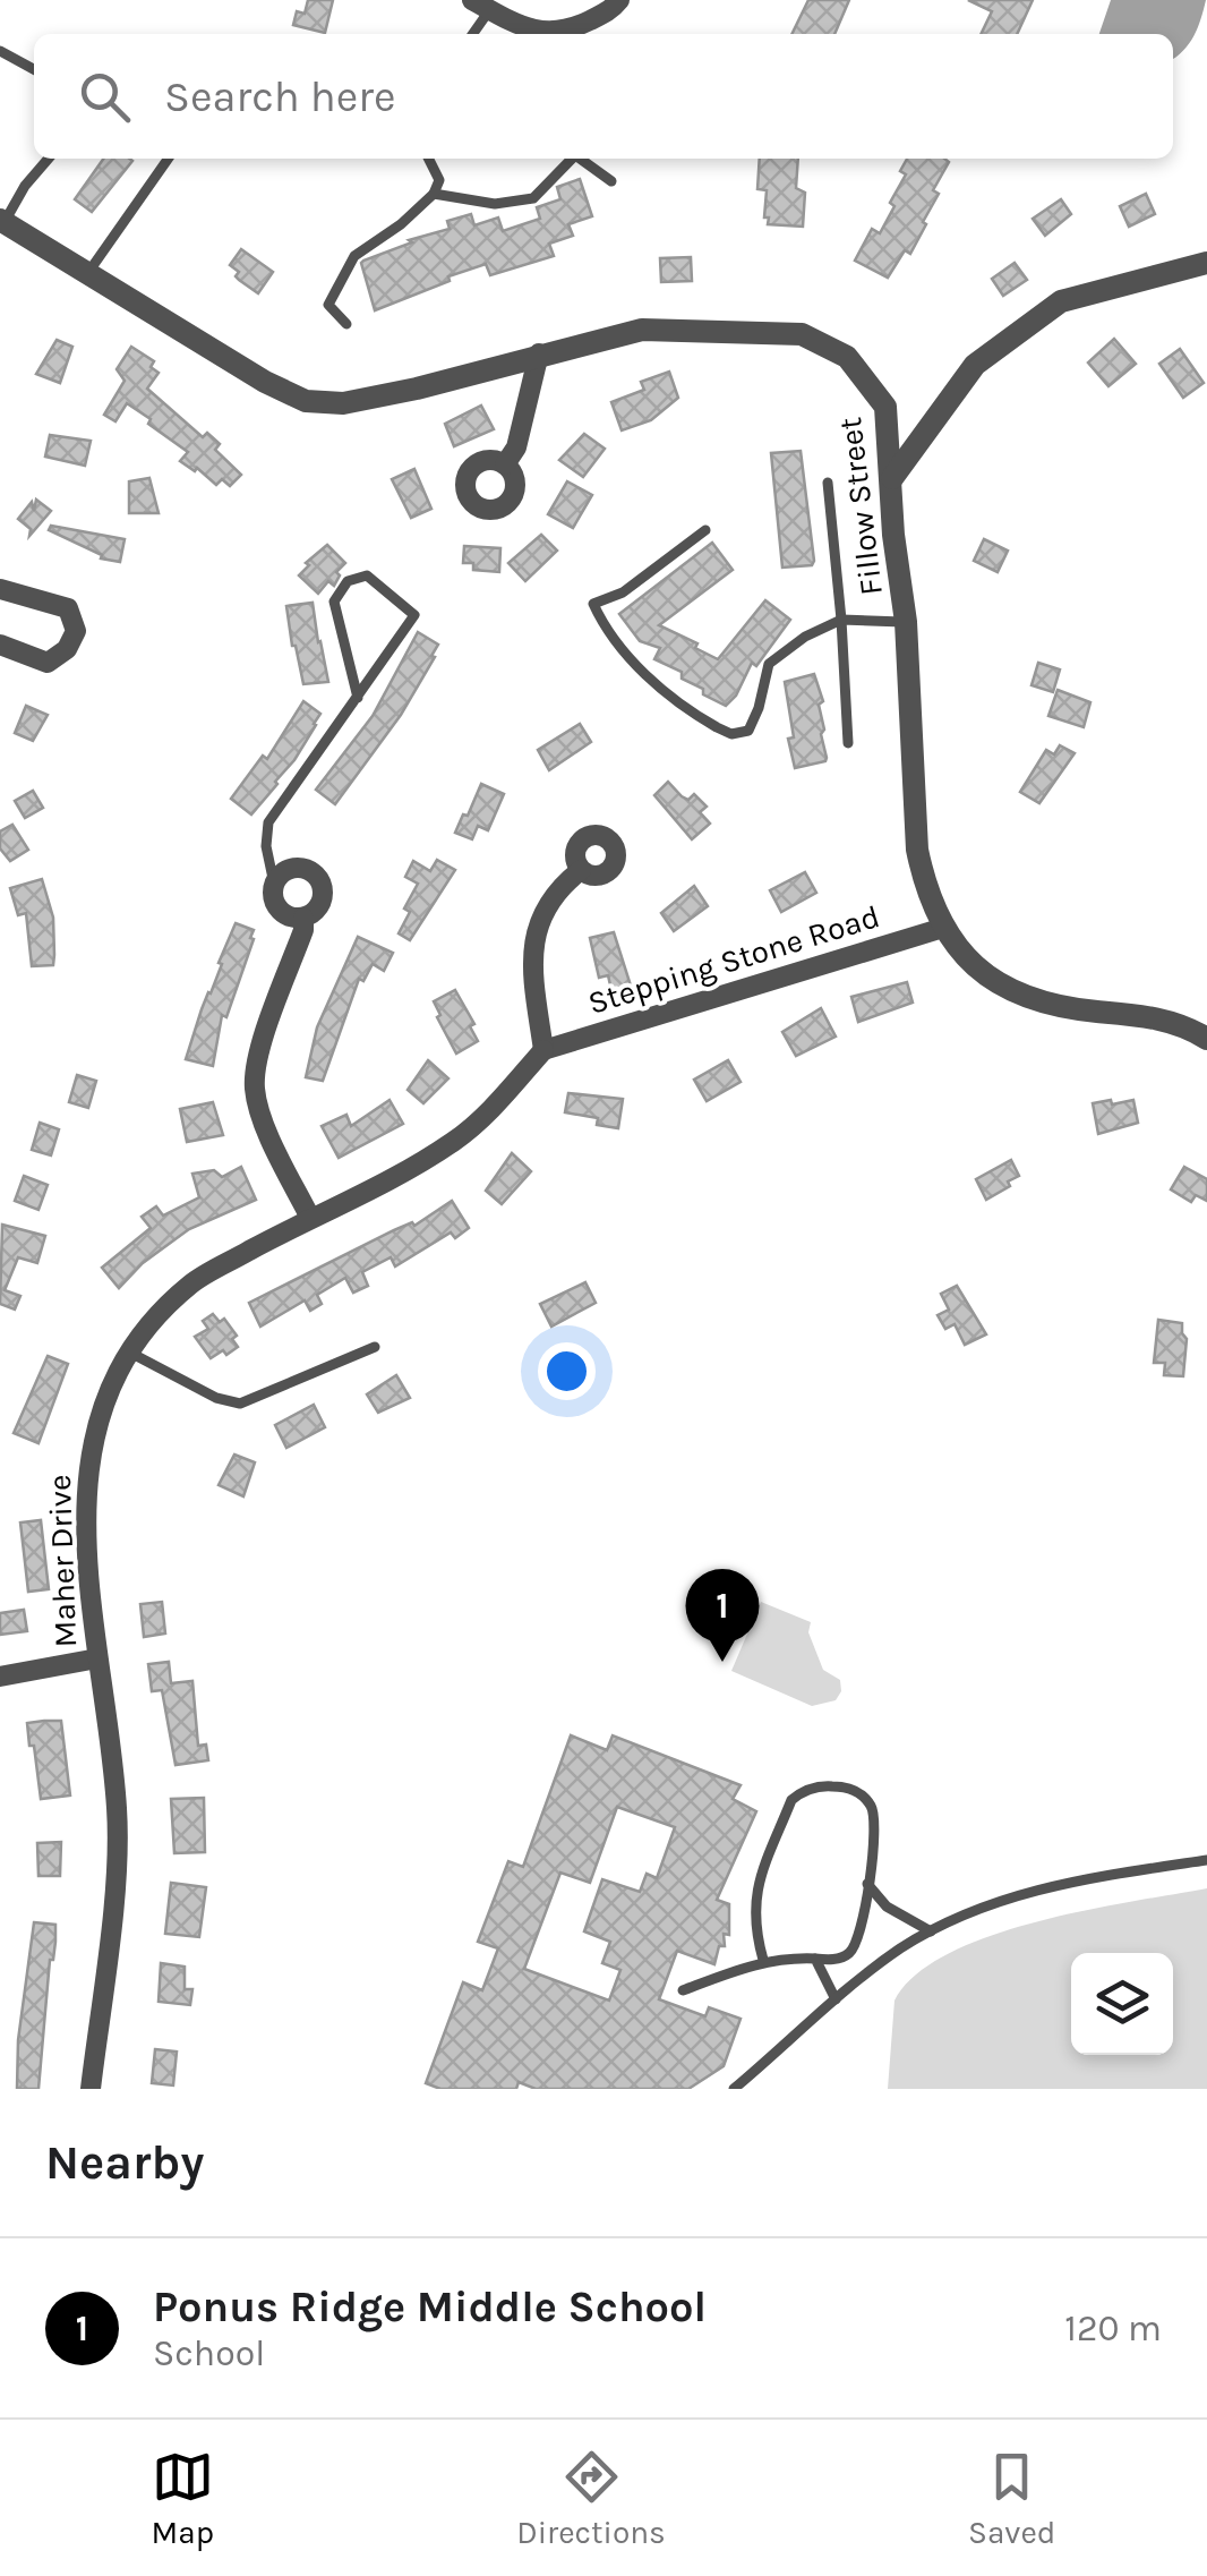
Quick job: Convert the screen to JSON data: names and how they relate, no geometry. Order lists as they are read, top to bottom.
{
  "streets": {
    "street": ["Fillow Street", "Stepping Stone Road", "Maher Drive"]
  },
  "crossings": [
    ["Fillow Street", "Stepping Stone Road"],
    ["Stepping Stone Road", "Maher Drive"]
  ],
  "page": {
    "search": "Search here",
    "pins": "1",
    "heading": "Nearby",
    "list": [
      {
        "mark": "1",
        "name": "Ponus Ridge Middle School",
        "note": "School",
        "value": "120 m"
      }
    ],
    "nav": ["Map", "Directions", "Saved"]
  }
}
